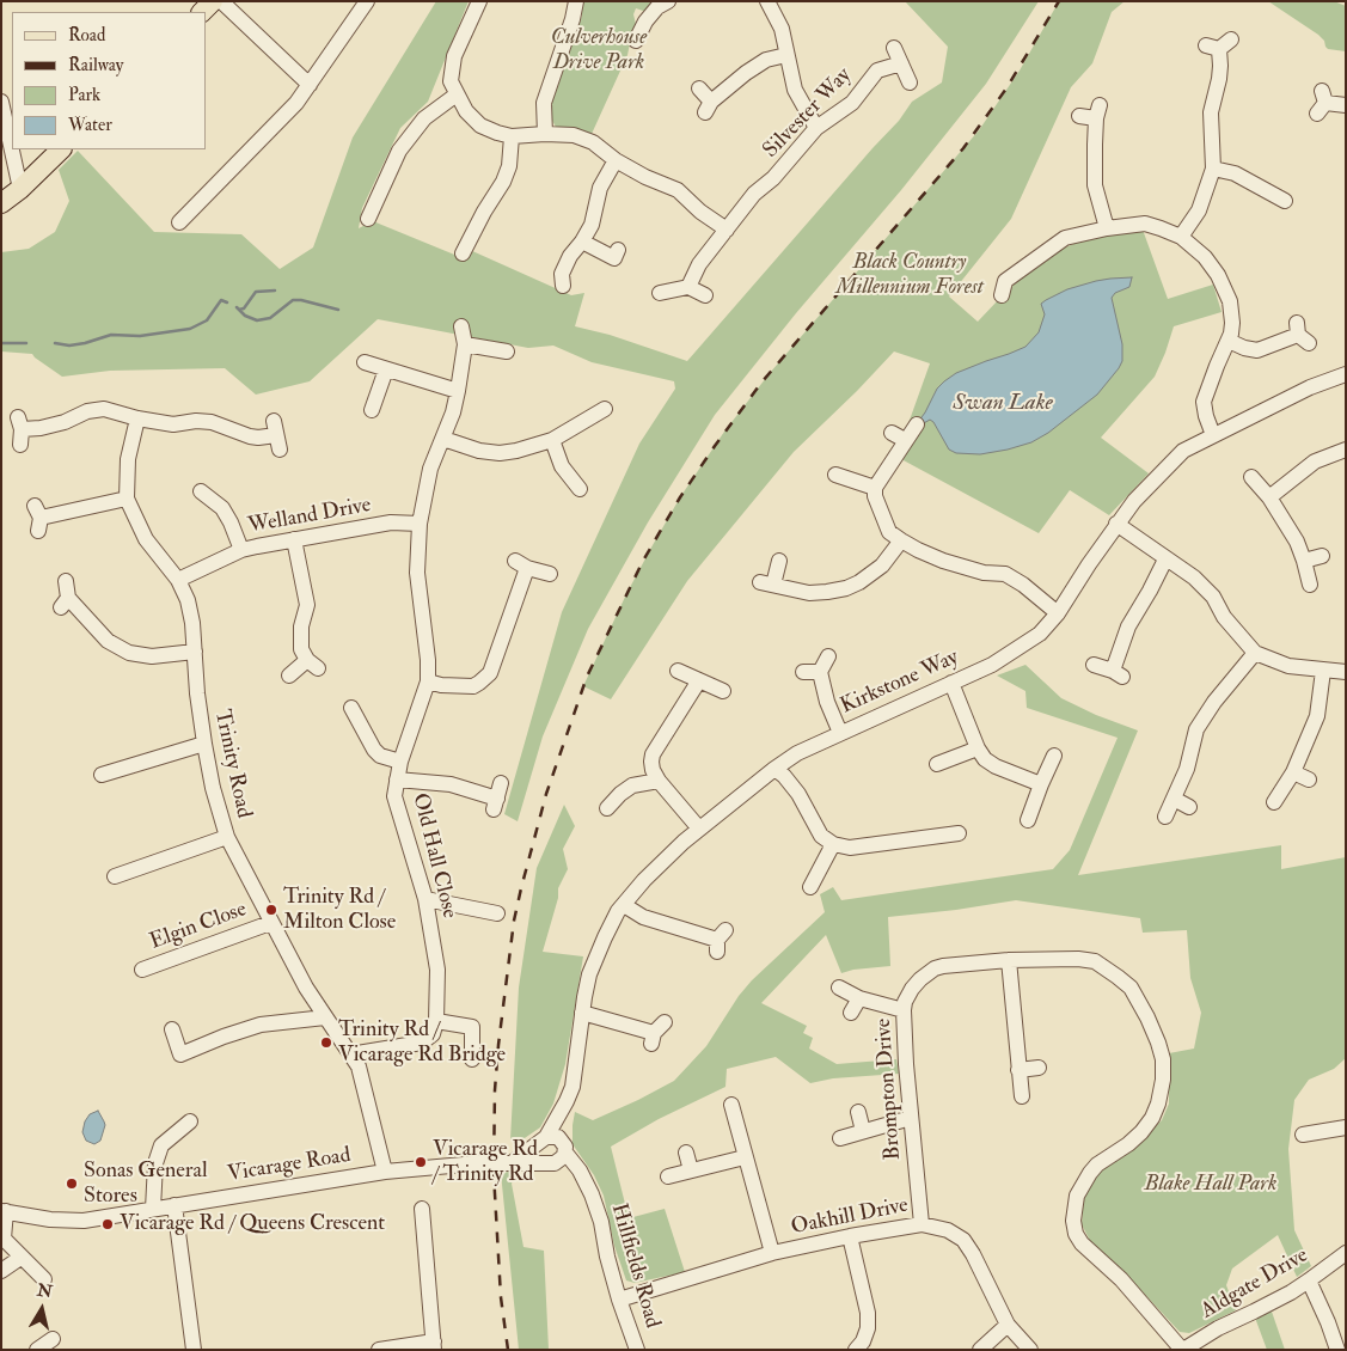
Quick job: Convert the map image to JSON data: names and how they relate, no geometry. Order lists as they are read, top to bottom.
{
  "streets": {
    "street": [
      "Silvester Way",
      "Welland Drive",
      "Kirkstone Way",
      "Trinity Road",
      "Old Hall Close",
      "Elgin Close",
      "Brompton Drive",
      "Vicarage Road",
      "Oakhill Drive",
      "Hillfields Road",
      "Aldgate Drive"
    ]
  },
  "crossings": [
    ["Welland Drive", "Trinity Road"],
    ["Welland Drive", "Old Hall Close"],
    ["Kirkstone Way", "Vicarage Road"],
    ["Kirkstone Way", "Hillfields Road"],
    ["Trinity Road", "Elgin Close"],
    ["Trinity Road", "Vicarage Road"],
    ["Brompton Drive", "Oakhill Drive"],
    ["Brompton Drive", "Aldgate Drive"],
    ["Vicarage Road", "Hillfields Road"],
    ["Oakhill Drive", "Hillfields Road"]
  ],
  "water": ["Swan Lake"],
  "parks": ["Culverhouse Drive Park", "Black Country Millennium Forest", "Blake Hall Park"],
  "places": [
    "Trinity Rd / Milton Close",
    "Trinity Rd / Vicarage Rd Bridge",
    "Vicarage Rd / Trinity Rd",
    "Sonas General Stores",
    "Vicarage Rd / Queens Crescent"
  ],
  "legend": [
    "Road",
    "Railway",
    "Park",
    "Water"
  ],
  "north": "top"
}
